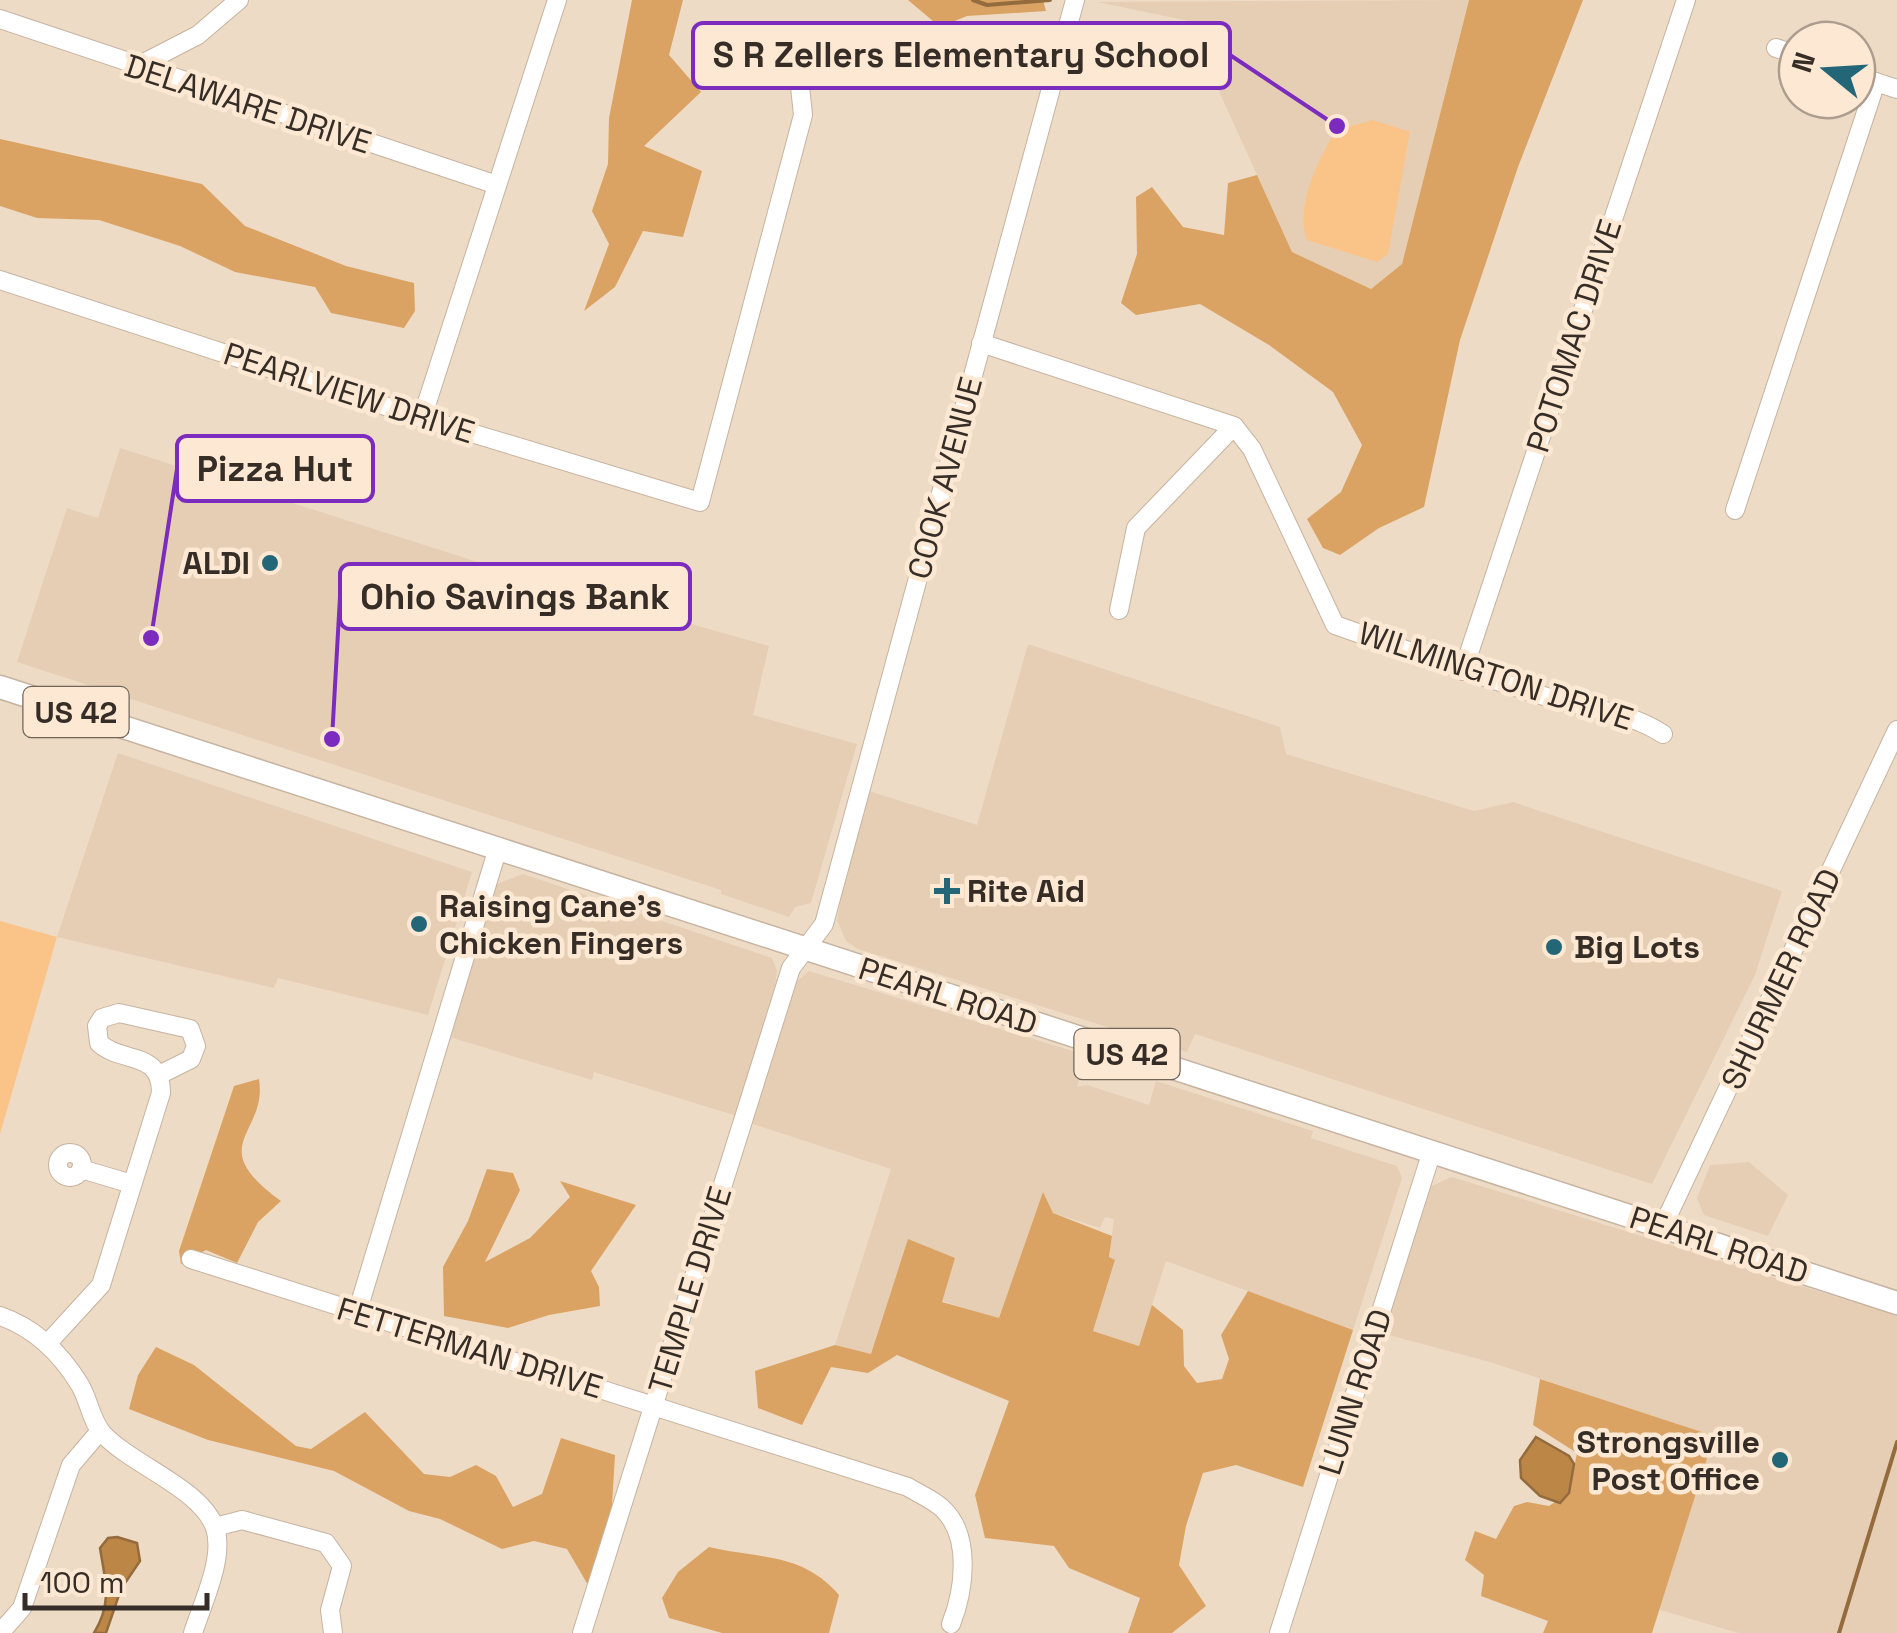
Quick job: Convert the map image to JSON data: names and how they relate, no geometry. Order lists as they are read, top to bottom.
{
  "streets": {
    "main road": ["US 42", "PEARL ROAD"],
    "street": [
      "DELAWARE DRIVE",
      "POTOMAC DRIVE",
      "PEARLVIEW DRIVE",
      "COOK AVENUE",
      "WILMINGTON DRIVE",
      "SHURMER ROAD",
      "TEMPLE DRIVE",
      "FETTERMAN DRIVE",
      "LUNN ROAD"
    ]
  },
  "crossings": [
    ["POTOMAC DRIVE", "WILMINGTON DRIVE"],
    ["COOK AVENUE", "PEARL ROAD"],
    ["COOK AVENUE", "TEMPLE DRIVE"],
    ["SHURMER ROAD", "PEARL ROAD"],
    ["PEARL ROAD", "TEMPLE DRIVE"],
    ["PEARL ROAD", "LUNN ROAD"],
    ["TEMPLE DRIVE", "FETTERMAN DRIVE"]
  ],
  "places": {
    "other": [
      "S R Zellers Elementary School",
      "ALDI",
      "Pizza Hut",
      "Ohio Savings Bank",
      "Raising Cane's Chicken Fingers",
      "Big Lots",
      "Strongsville Post Office"
    ],
    "health": ["Rite Aid"]
  },
  "scale_bar": "100 m",
  "north": "left"
}
